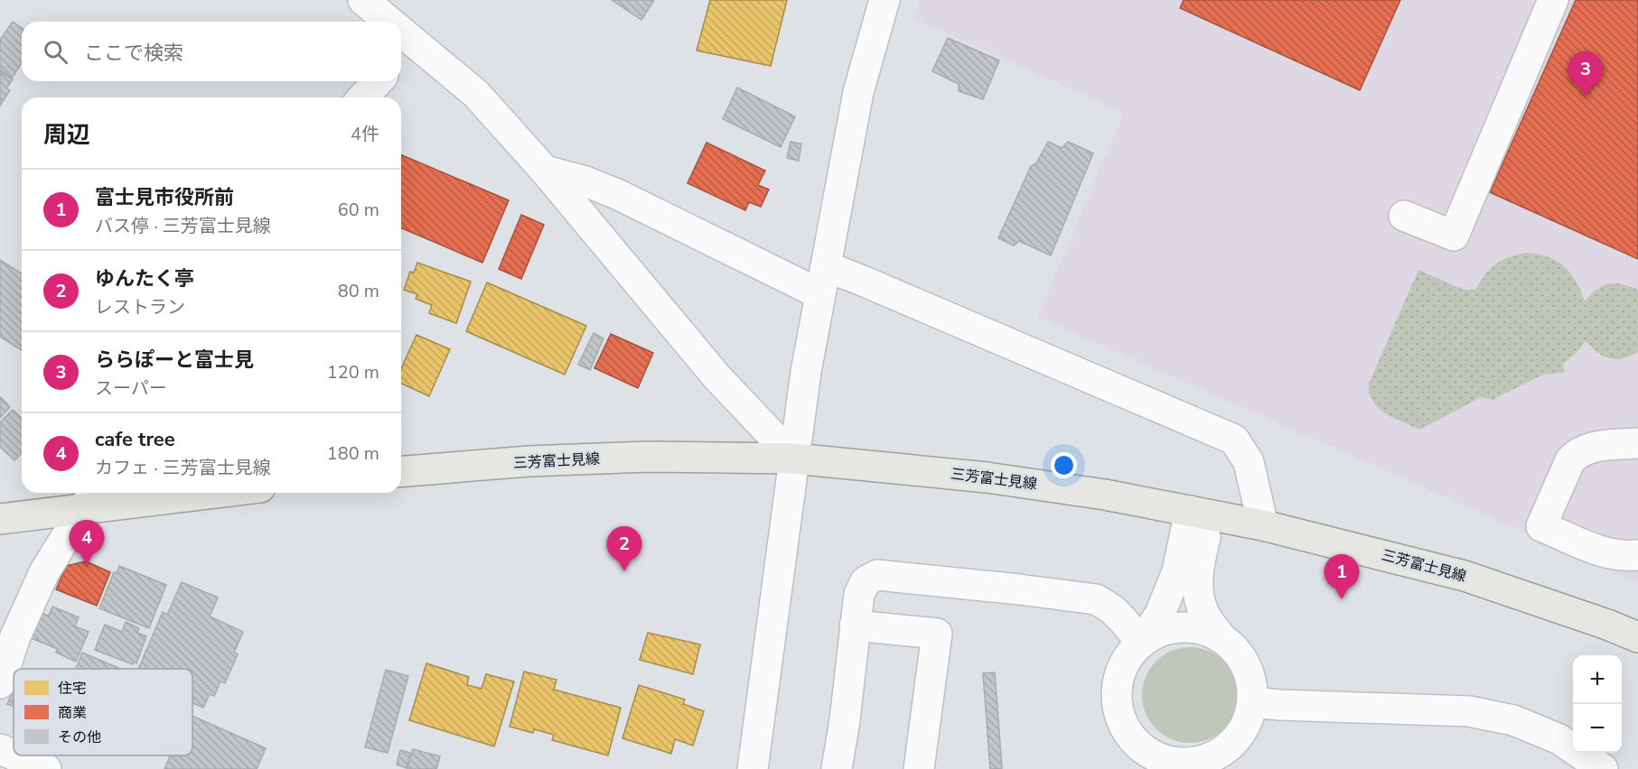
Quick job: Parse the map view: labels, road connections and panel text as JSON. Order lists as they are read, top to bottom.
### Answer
{
  "streets": {
    "main road": ["三芳富士見線"]
  },
  "legend": ["住宅", "商業", "その他"],
  "page": {
    "search": "ここで検索",
    "pins": [
      "3",
      "4",
      "2",
      "1"
    ],
    "heading": ["周辺", "4件"],
    "list": [
      {
        "mark": "1",
        "name": "富士見市役所前",
        "note": "バス停 · 三芳富士見線",
        "value": "60 m"
      },
      {
        "mark": "2",
        "name": "ゆんたく亭",
        "note": "レストラン",
        "value": "80 m"
      },
      {
        "mark": "3",
        "name": "ららぽーと富士見",
        "note": "スーパー",
        "value": "120 m"
      },
      {
        "mark": "4",
        "name": "cafe tree",
        "note": "カフェ · 三芳富士見線",
        "value": "180 m"
      }
    ],
    "map_buttons": ["+", "−"]
  }
}
